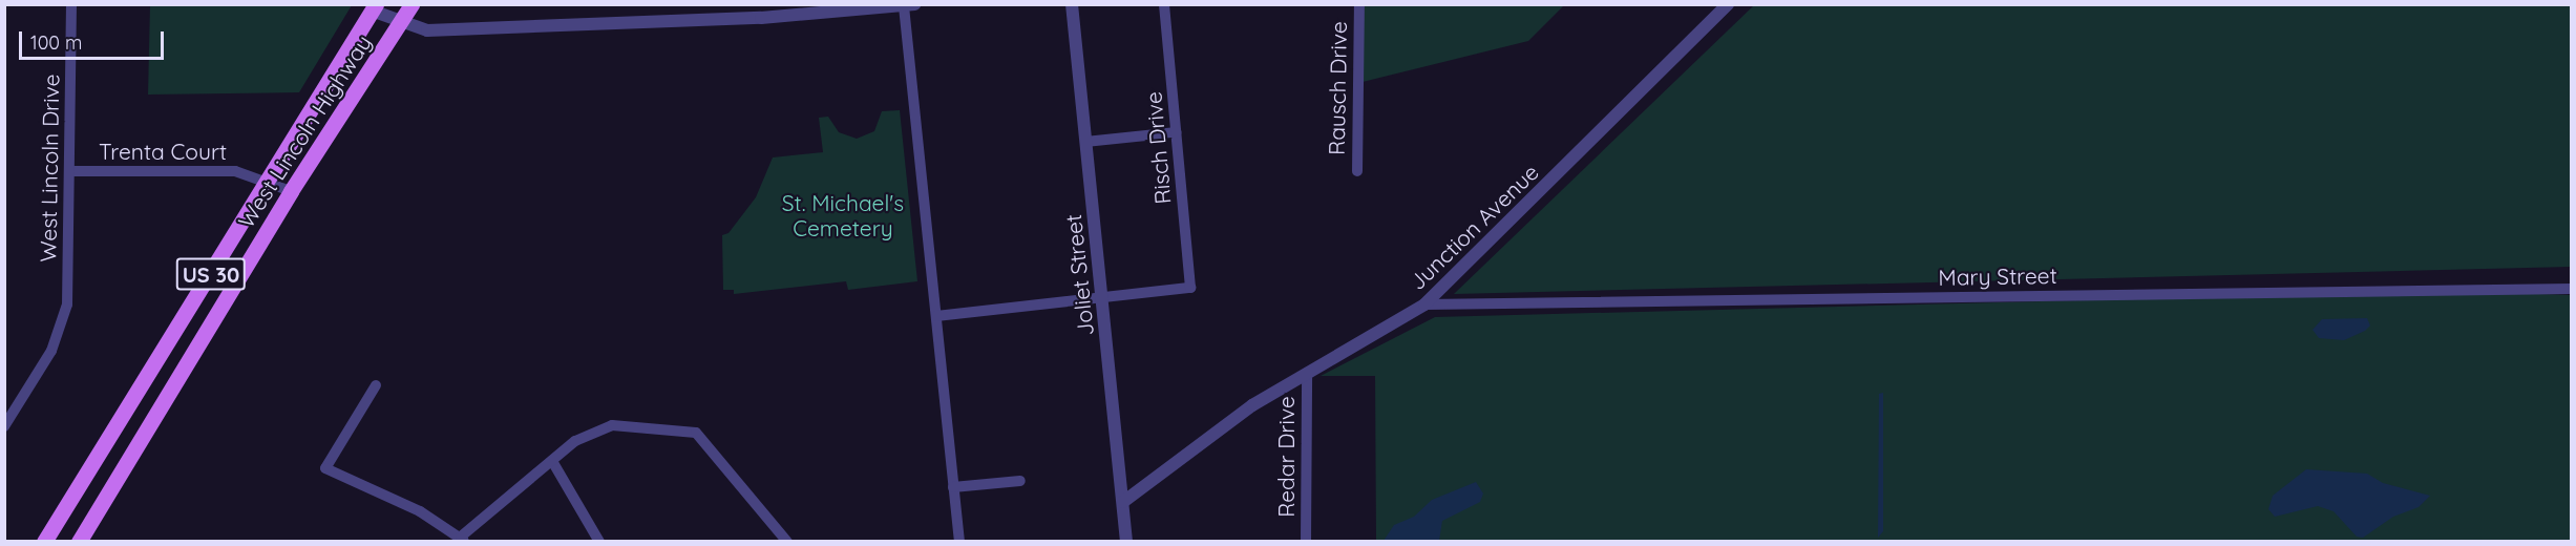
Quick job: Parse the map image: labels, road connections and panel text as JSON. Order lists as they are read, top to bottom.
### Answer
{
  "streets": {
    "main road": ["West Lincoln Highway", "US 30"],
    "street": [
      "Rausch Drive",
      "Risch Drive",
      "Trenta Court",
      "West Lincoln Drive",
      "Junction Avenue",
      "Joliet Street",
      "Mary Street",
      "Redar Drive"
    ]
  },
  "crossings": [
    ["West Lincoln Highway", "Trenta Court"],
    ["Risch Drive", "Joliet Street"],
    ["Trenta Court", "West Lincoln Drive"],
    ["Junction Avenue", "Joliet Street"],
    ["Junction Avenue", "Mary Street"],
    ["Junction Avenue", "Redar Drive"]
  ],
  "parks": ["St. Michael's Cemetery"],
  "scale_bar": "100 m"
}
